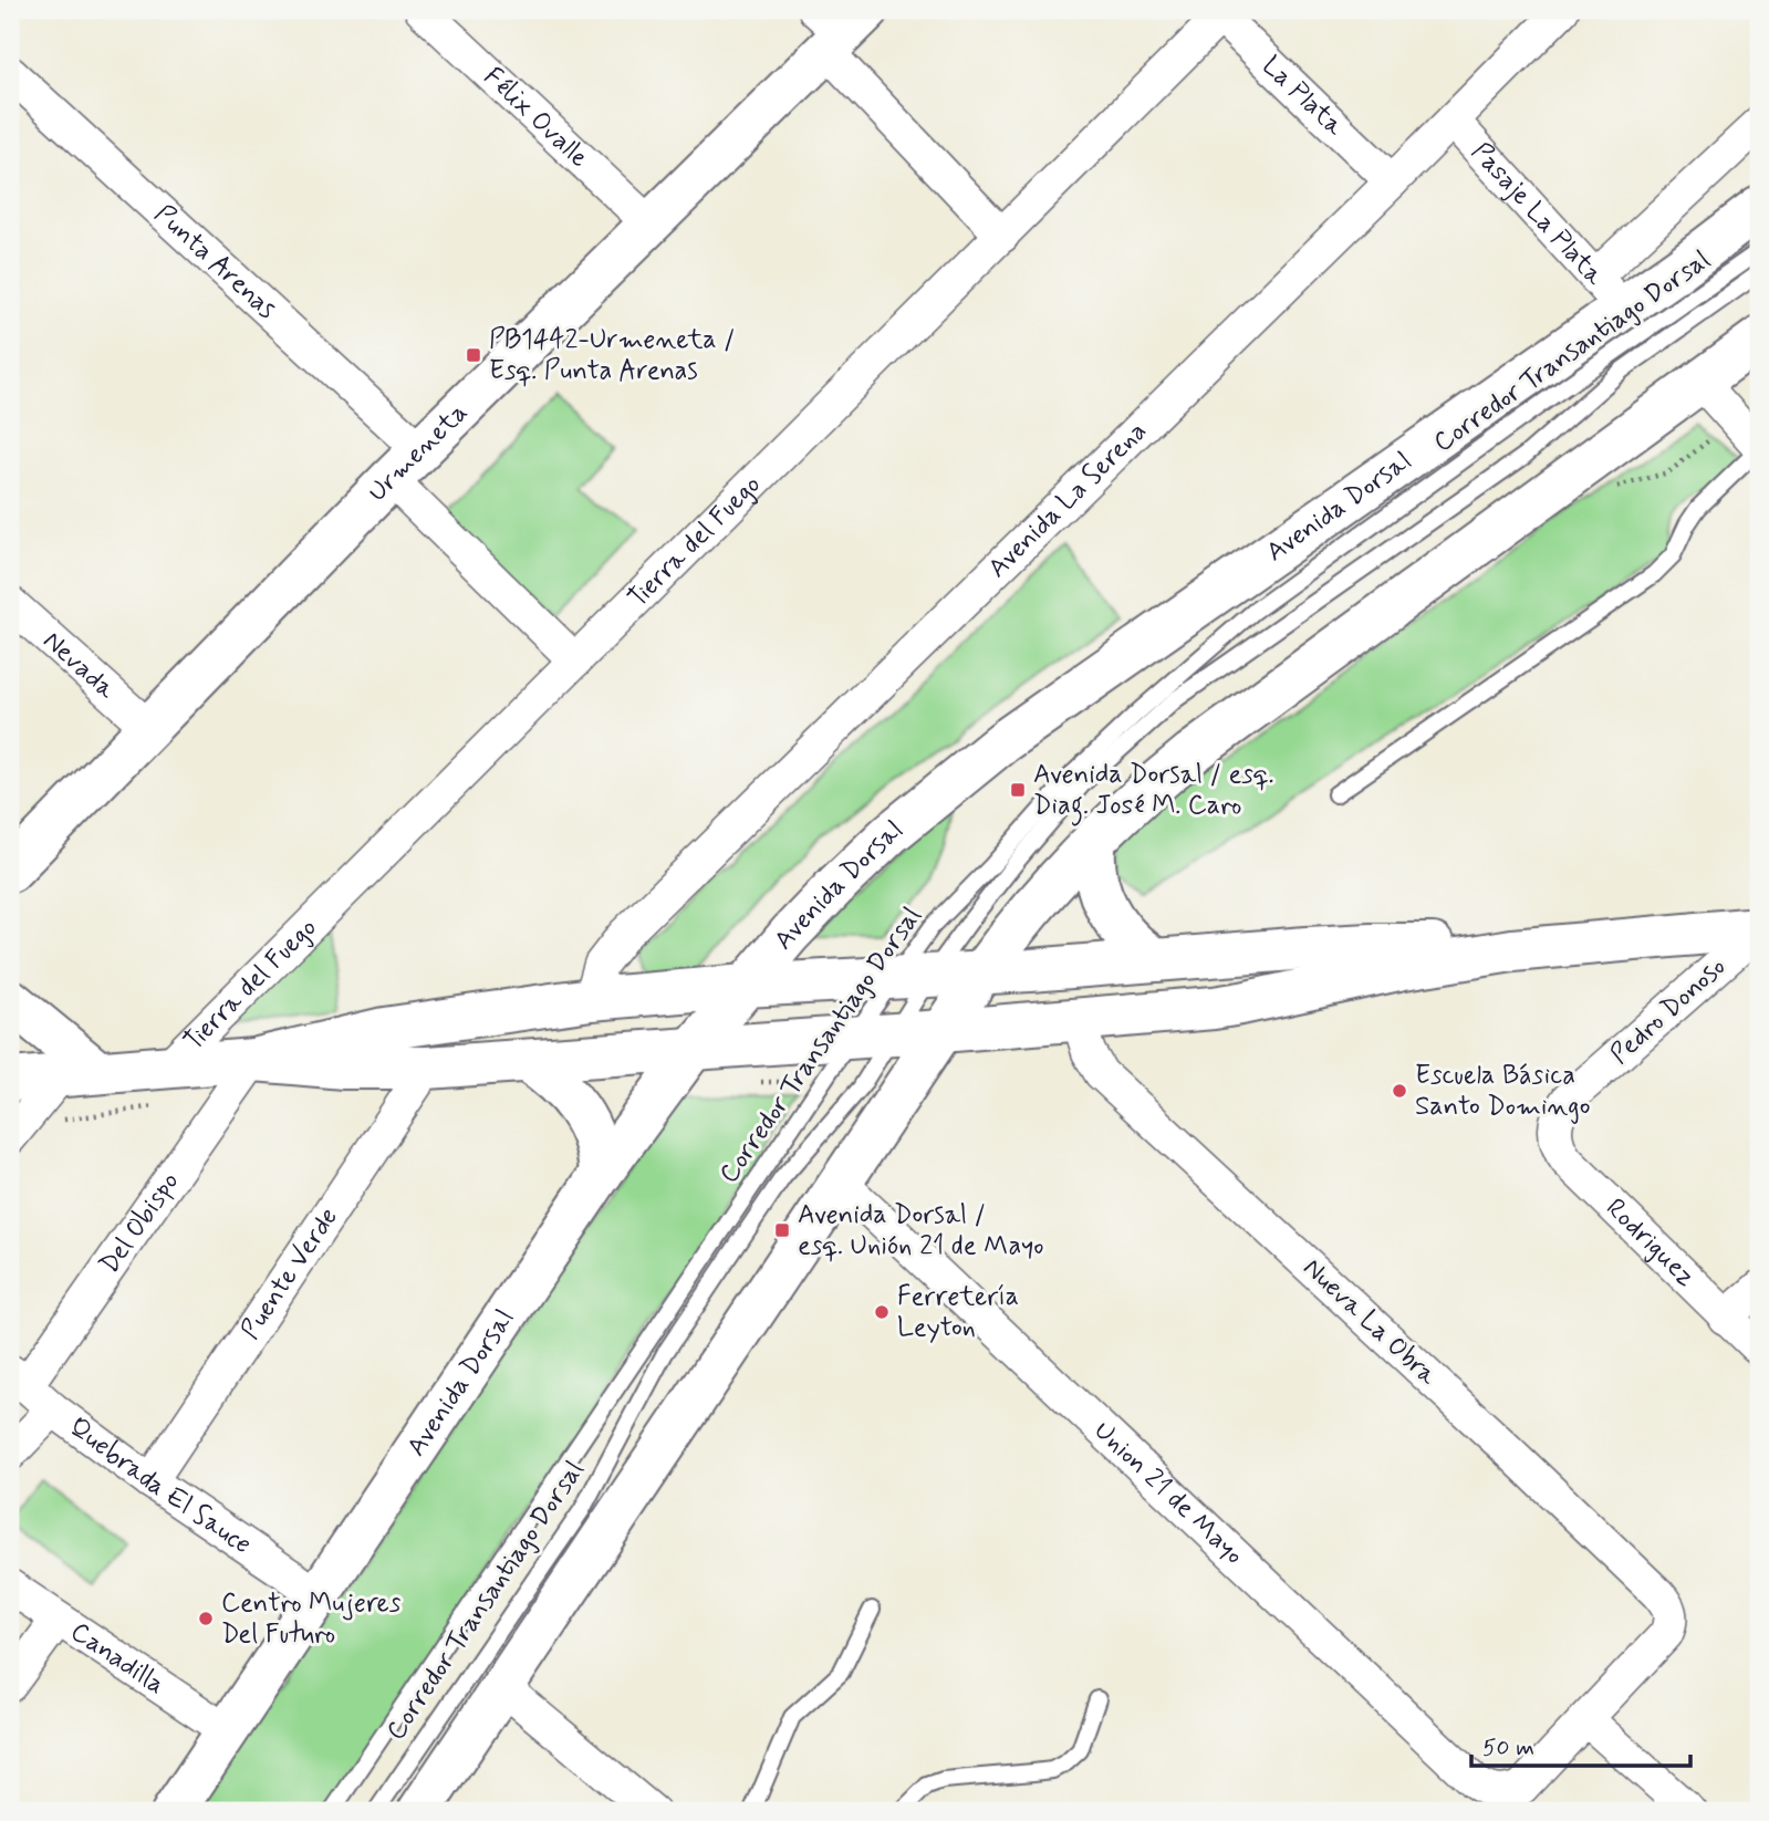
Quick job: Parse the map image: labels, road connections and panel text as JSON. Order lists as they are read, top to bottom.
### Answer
{
  "streets": {
    "main road": ["Urmeneta", "Avenida Dorsal"],
    "street": [
      "La Plata",
      "Félix Ovalle",
      "Pasaje La Plata",
      "Punta Arenas",
      "Avenida La Serena",
      "Tierra del Fuego",
      "Nevada",
      "Pedro Donoso",
      "Del Obispo",
      "Rodriguez",
      "Puente Verde",
      "Nueva La Obra",
      "Quebrada El Sauce",
      "Union 21 de Mayo",
      "Canadilla"
    ],
    "lane": ["Corredor Transantiago Dorsal"]
  },
  "crossings": [
    ["La Plata", "Avenida La Serena"],
    ["La Plata", "Tierra del Fuego"],
    ["Félix Ovalle", "Urmeneta"],
    ["Pasaje La Plata", "Avenida La Serena"],
    ["Pasaje La Plata", "Avenida Dorsal"],
    ["Punta Arenas", "Urmeneta"],
    ["Urmeneta", "Nevada"],
    ["Avenida Dorsal", "Quebrada El Sauce"],
    ["Avenida Dorsal", "Canadilla"],
    ["Pedro Donoso", "Rodriguez"],
    ["Del Obispo", "Quebrada El Sauce"],
    ["Puente Verde", "Quebrada El Sauce"],
    ["Nueva La Obra", "Union 21 de Mayo"]
  ],
  "places": {
    "transit": ["PB1442-Urmeneta / Esq. Punta Arenas", "Avenida Dorsal / esq. Diag. José M. Caro", "Avenida Dorsal / esq. Unión 21 de Mayo"],
    "other": ["Escuela Básica Santo Domingo", "Ferretería Leyton", "Centro Mujeres Del Futuro"]
  },
  "scale_bar": "50 m"
}
